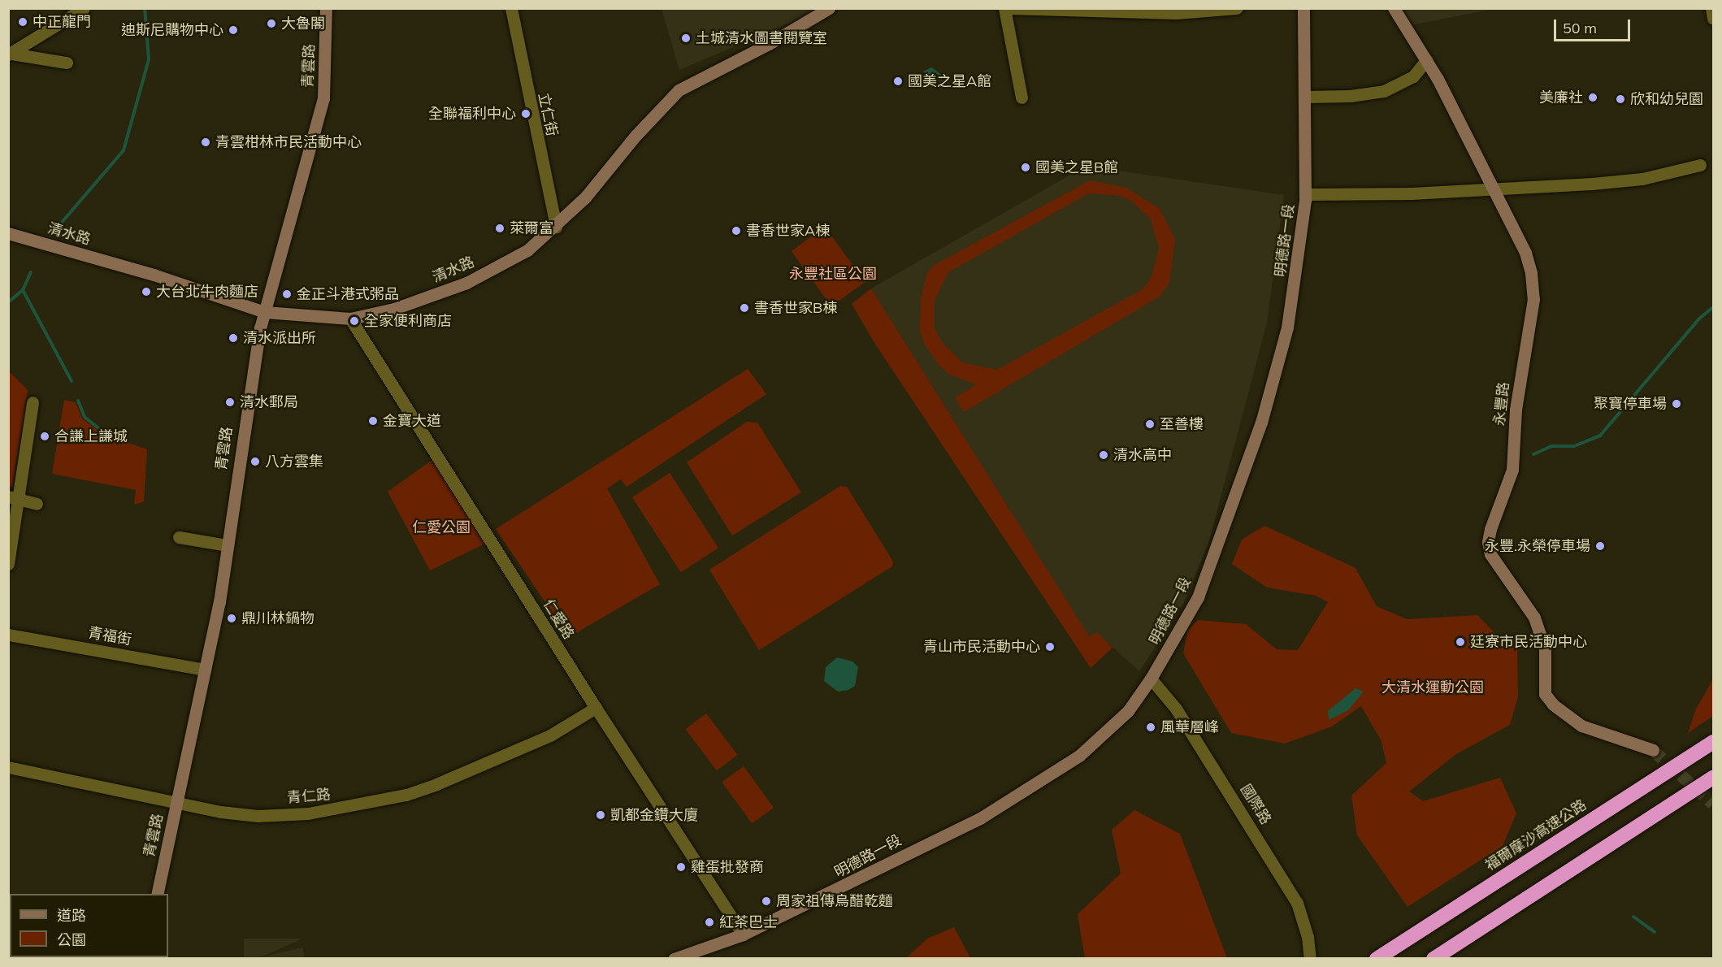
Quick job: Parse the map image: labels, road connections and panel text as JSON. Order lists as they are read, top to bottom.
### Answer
{
  "streets": {
    "highway": ["福爾摩沙高速公路"],
    "street": [
      "青雲路",
      "立仁街",
      "清水路",
      "明德路一段",
      "永豐路",
      "仁愛路",
      "青福街",
      "青仁路",
      "國際路"
    ]
  },
  "crossings": [
    ["青雲路", "清水路"],
    ["青雲路", "青福街"],
    ["青雲路", "青仁路"],
    ["立仁街", "清水路"],
    ["清水路", "仁愛路"],
    ["明德路一段", "仁愛路"],
    ["明德路一段", "國際路"],
    ["仁愛路", "青仁路"]
  ],
  "parks": ["永豐社區公園", "仁愛公園", "大清水運動公園"],
  "places": [
    "中正龍門",
    "大魯閣",
    "迪斯尼購物中心",
    "土城清水圖書閱覽室",
    "國美之星A館",
    "美廉社",
    "欣和幼兒園",
    "全聯福利中心",
    "青雲柑林市民活動中心",
    "國美之星B館",
    "萊爾富",
    "書香世家A棟",
    "大台北牛肉麵店",
    "金正斗港式粥品",
    "書香世家B棟",
    "全家便利商店",
    "清水派出所",
    "清水郵局",
    "聚寶停車場",
    "金寶大道",
    "至善樓",
    "合謙上謙城",
    "清水高中",
    "八方雲集",
    "永豐.永榮停車場",
    "鼎川林鍋物",
    "廷寮市民活動中心",
    "青山市民活動中心",
    "風華層峰",
    "凱都金鑽大廈",
    "雞蛋批發商",
    "周家祖傳烏醋乾麵",
    "紅茶巴士"
  ],
  "legend": ["道路", "公園"],
  "scale_bar": "50 m"
}
